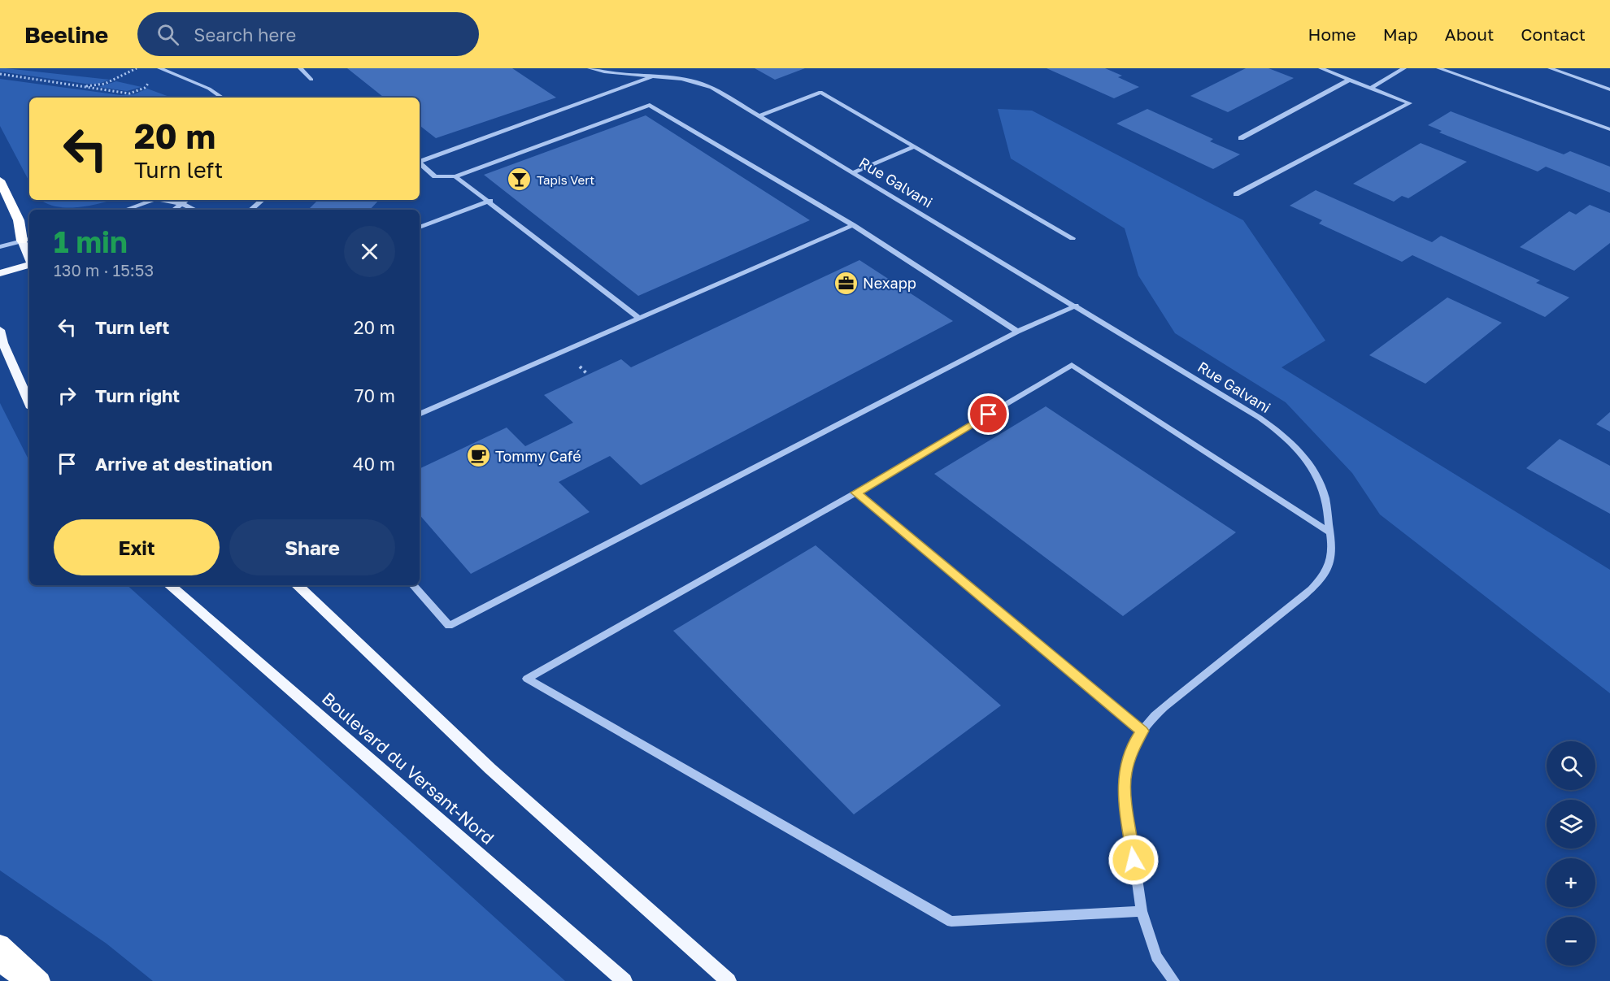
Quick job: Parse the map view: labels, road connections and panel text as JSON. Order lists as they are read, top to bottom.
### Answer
{
  "streets": {
    "main road": ["Boulevard du Versant-Nord"],
    "street": ["Rue Galvani"]
  },
  "places": {
    "bar": ["Tapis Vert"],
    "office": ["Nexapp"],
    "cafe": ["Tommy Café"]
  },
  "page": {
    "header": "Beeline",
    "search": "Search here",
    "nav": [
      "Home",
      "Map",
      "About",
      "Contact"
    ],
    "turn": ["20 m", "Turn left"],
    "heading": ["1 min", "130 m · 15:53"],
    "list": [
      {
        "name": "Turn left",
        "value": "20 m"
      },
      {
        "name": "Turn right",
        "value": "70 m"
      },
      {
        "name": "Arrive at destination",
        "value": "40 m"
      }
    ],
    "buttons": ["Exit", "Share"],
    "map_buttons": ["+", "−"]
  }
}
